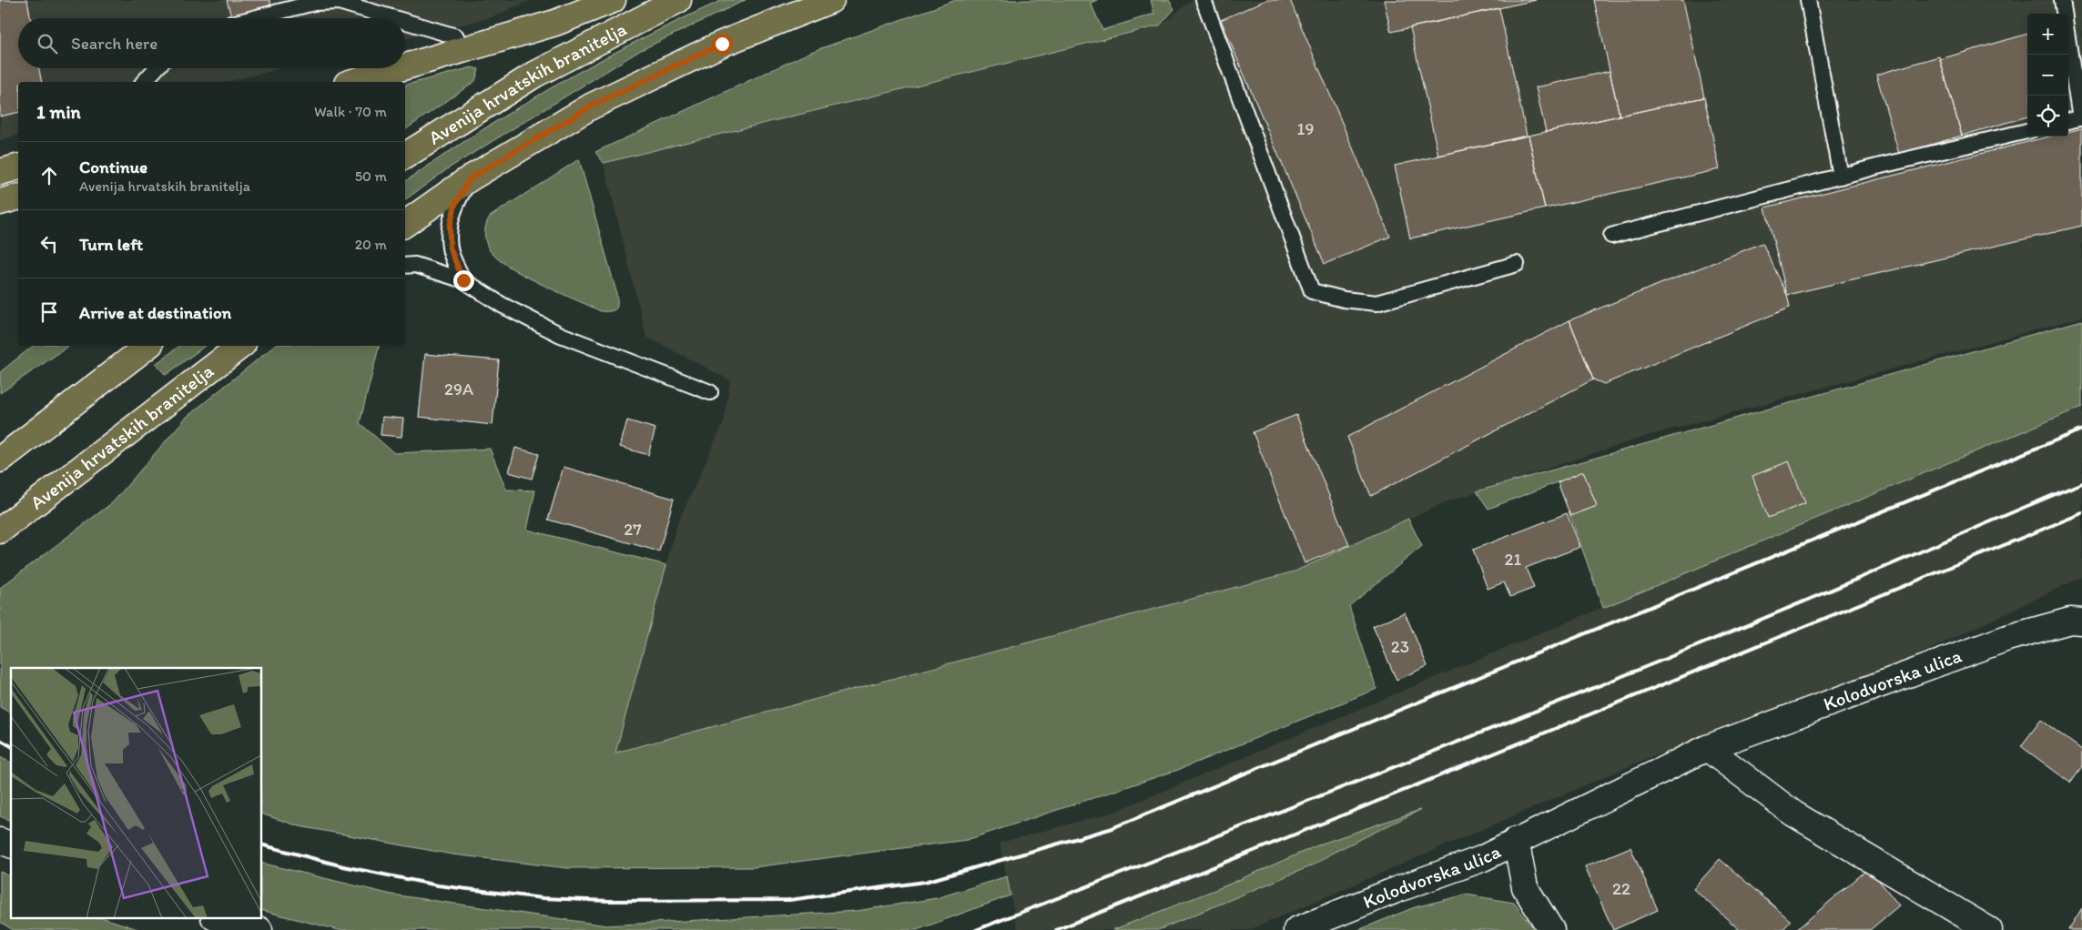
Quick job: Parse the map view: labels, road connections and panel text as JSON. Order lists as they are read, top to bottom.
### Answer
{
  "streets": {
    "main road": ["Avenija hrvatskih branitelja"],
    "street": ["Kolodvorska ulica"]
  },
  "house_numbers": [
    "19",
    "29A",
    "27",
    "21",
    "23",
    "22"
  ],
  "page": {
    "map_buttons": ["+", "−"],
    "search": "Search here",
    "heading": ["1 min", "Walk · 70 m"],
    "list": [
      ["Continue", "Avenija hrvatskih branitelja", "50 m"],
      ["Turn left", "20 m"],
      "Arrive at destination"
    ]
  }
}
